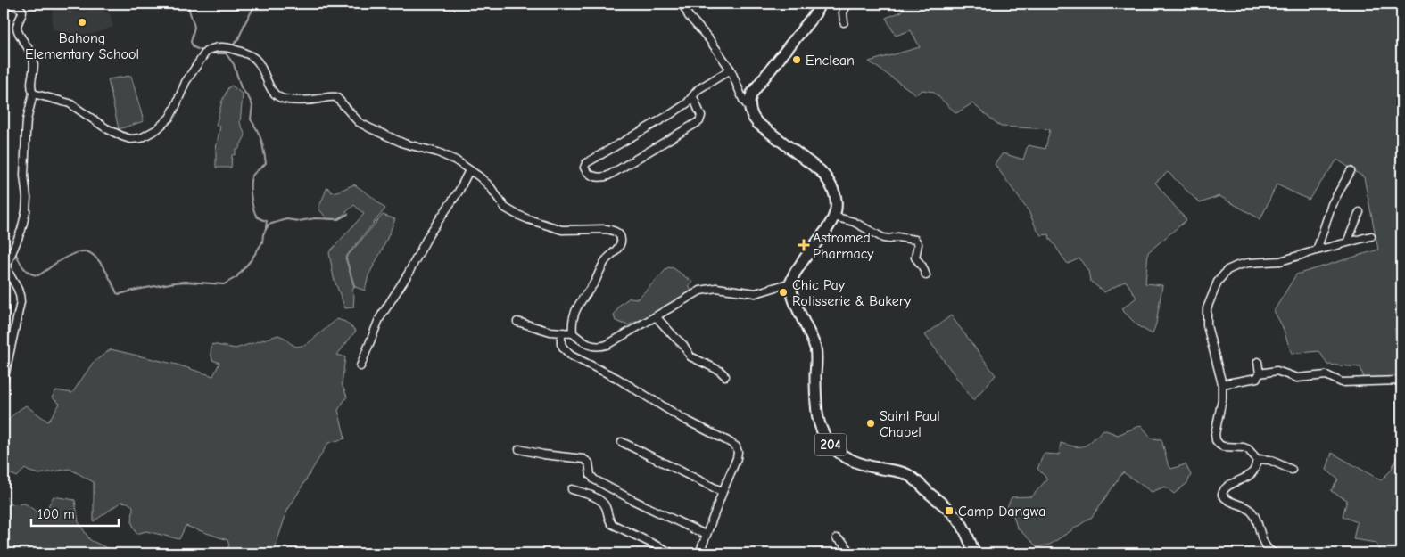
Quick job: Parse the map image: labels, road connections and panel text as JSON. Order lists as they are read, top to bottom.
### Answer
{
  "streets": {
    "highway": ["204"]
  },
  "places": {
    "other": [
      "Bahong Elementary School",
      "Enclean",
      "Chic Pay Rotisserie & Bakery",
      "Saint Paul Chapel"
    ],
    "health": ["Astromed Pharmacy"],
    "transit": ["Camp Dangwa"]
  },
  "scale_bar": "100 m"
}
